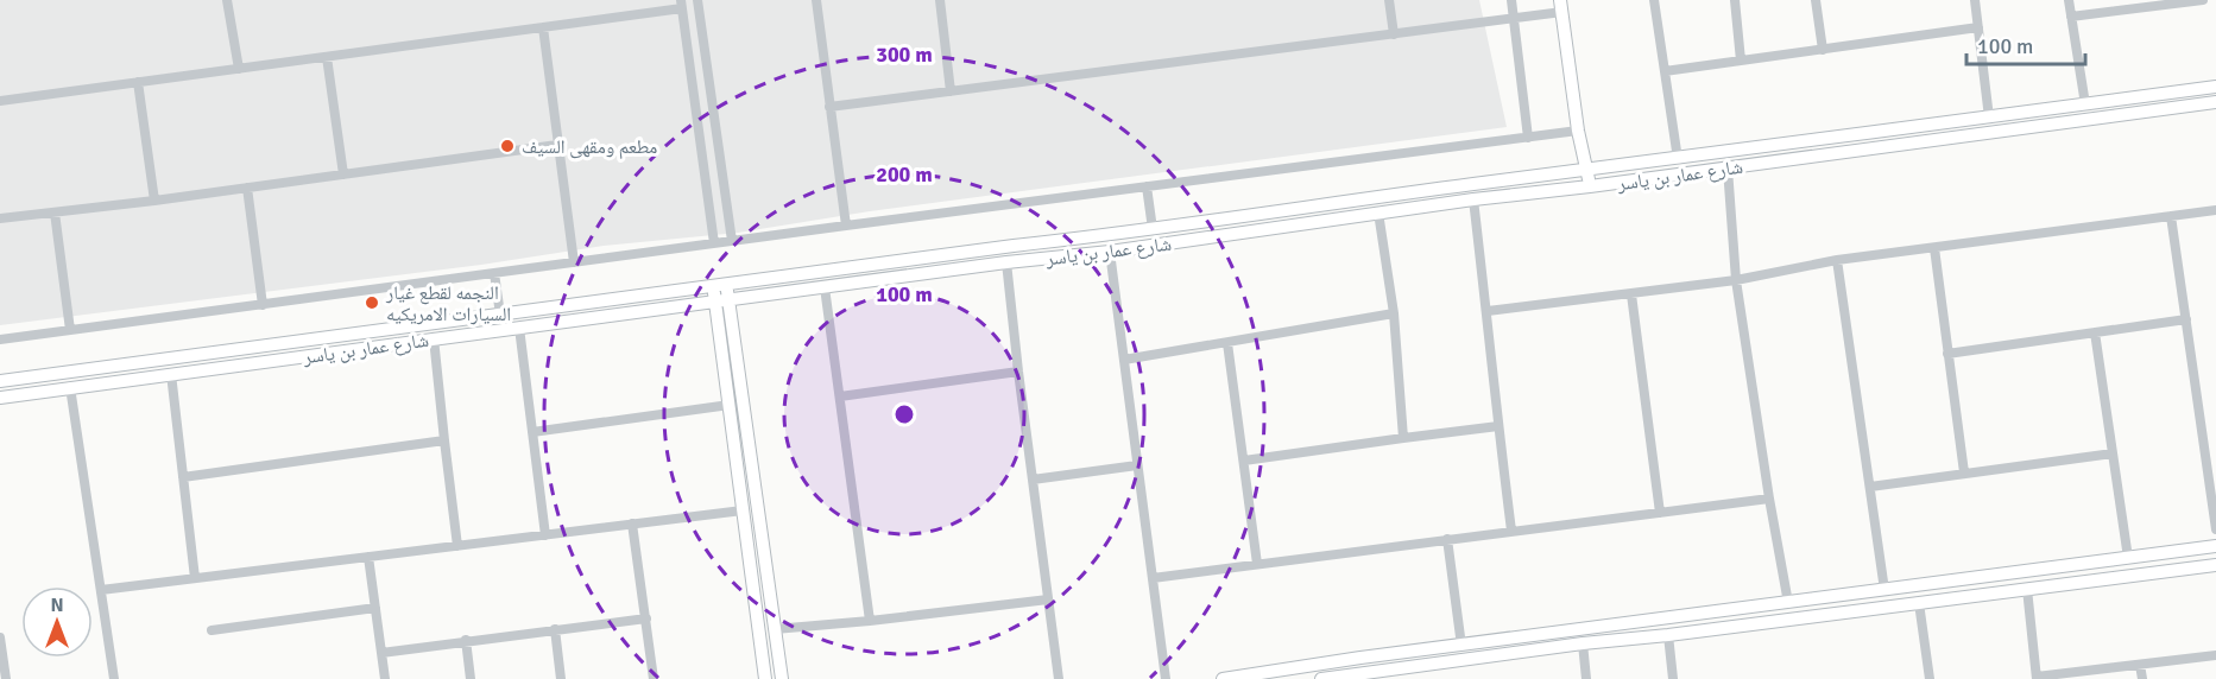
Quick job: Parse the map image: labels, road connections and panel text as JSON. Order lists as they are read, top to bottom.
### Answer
{
  "streets": {
    "street": ["شارع عمار بن ياسر"]
  },
  "places": ["مطعم ومقهى السيف", "النجمه لقطع غيار السيارات الامريكيه"],
  "scale_bar": "100 m",
  "north": "top",
  "rings": ["300 m", "200 m", "100 m"]
}
